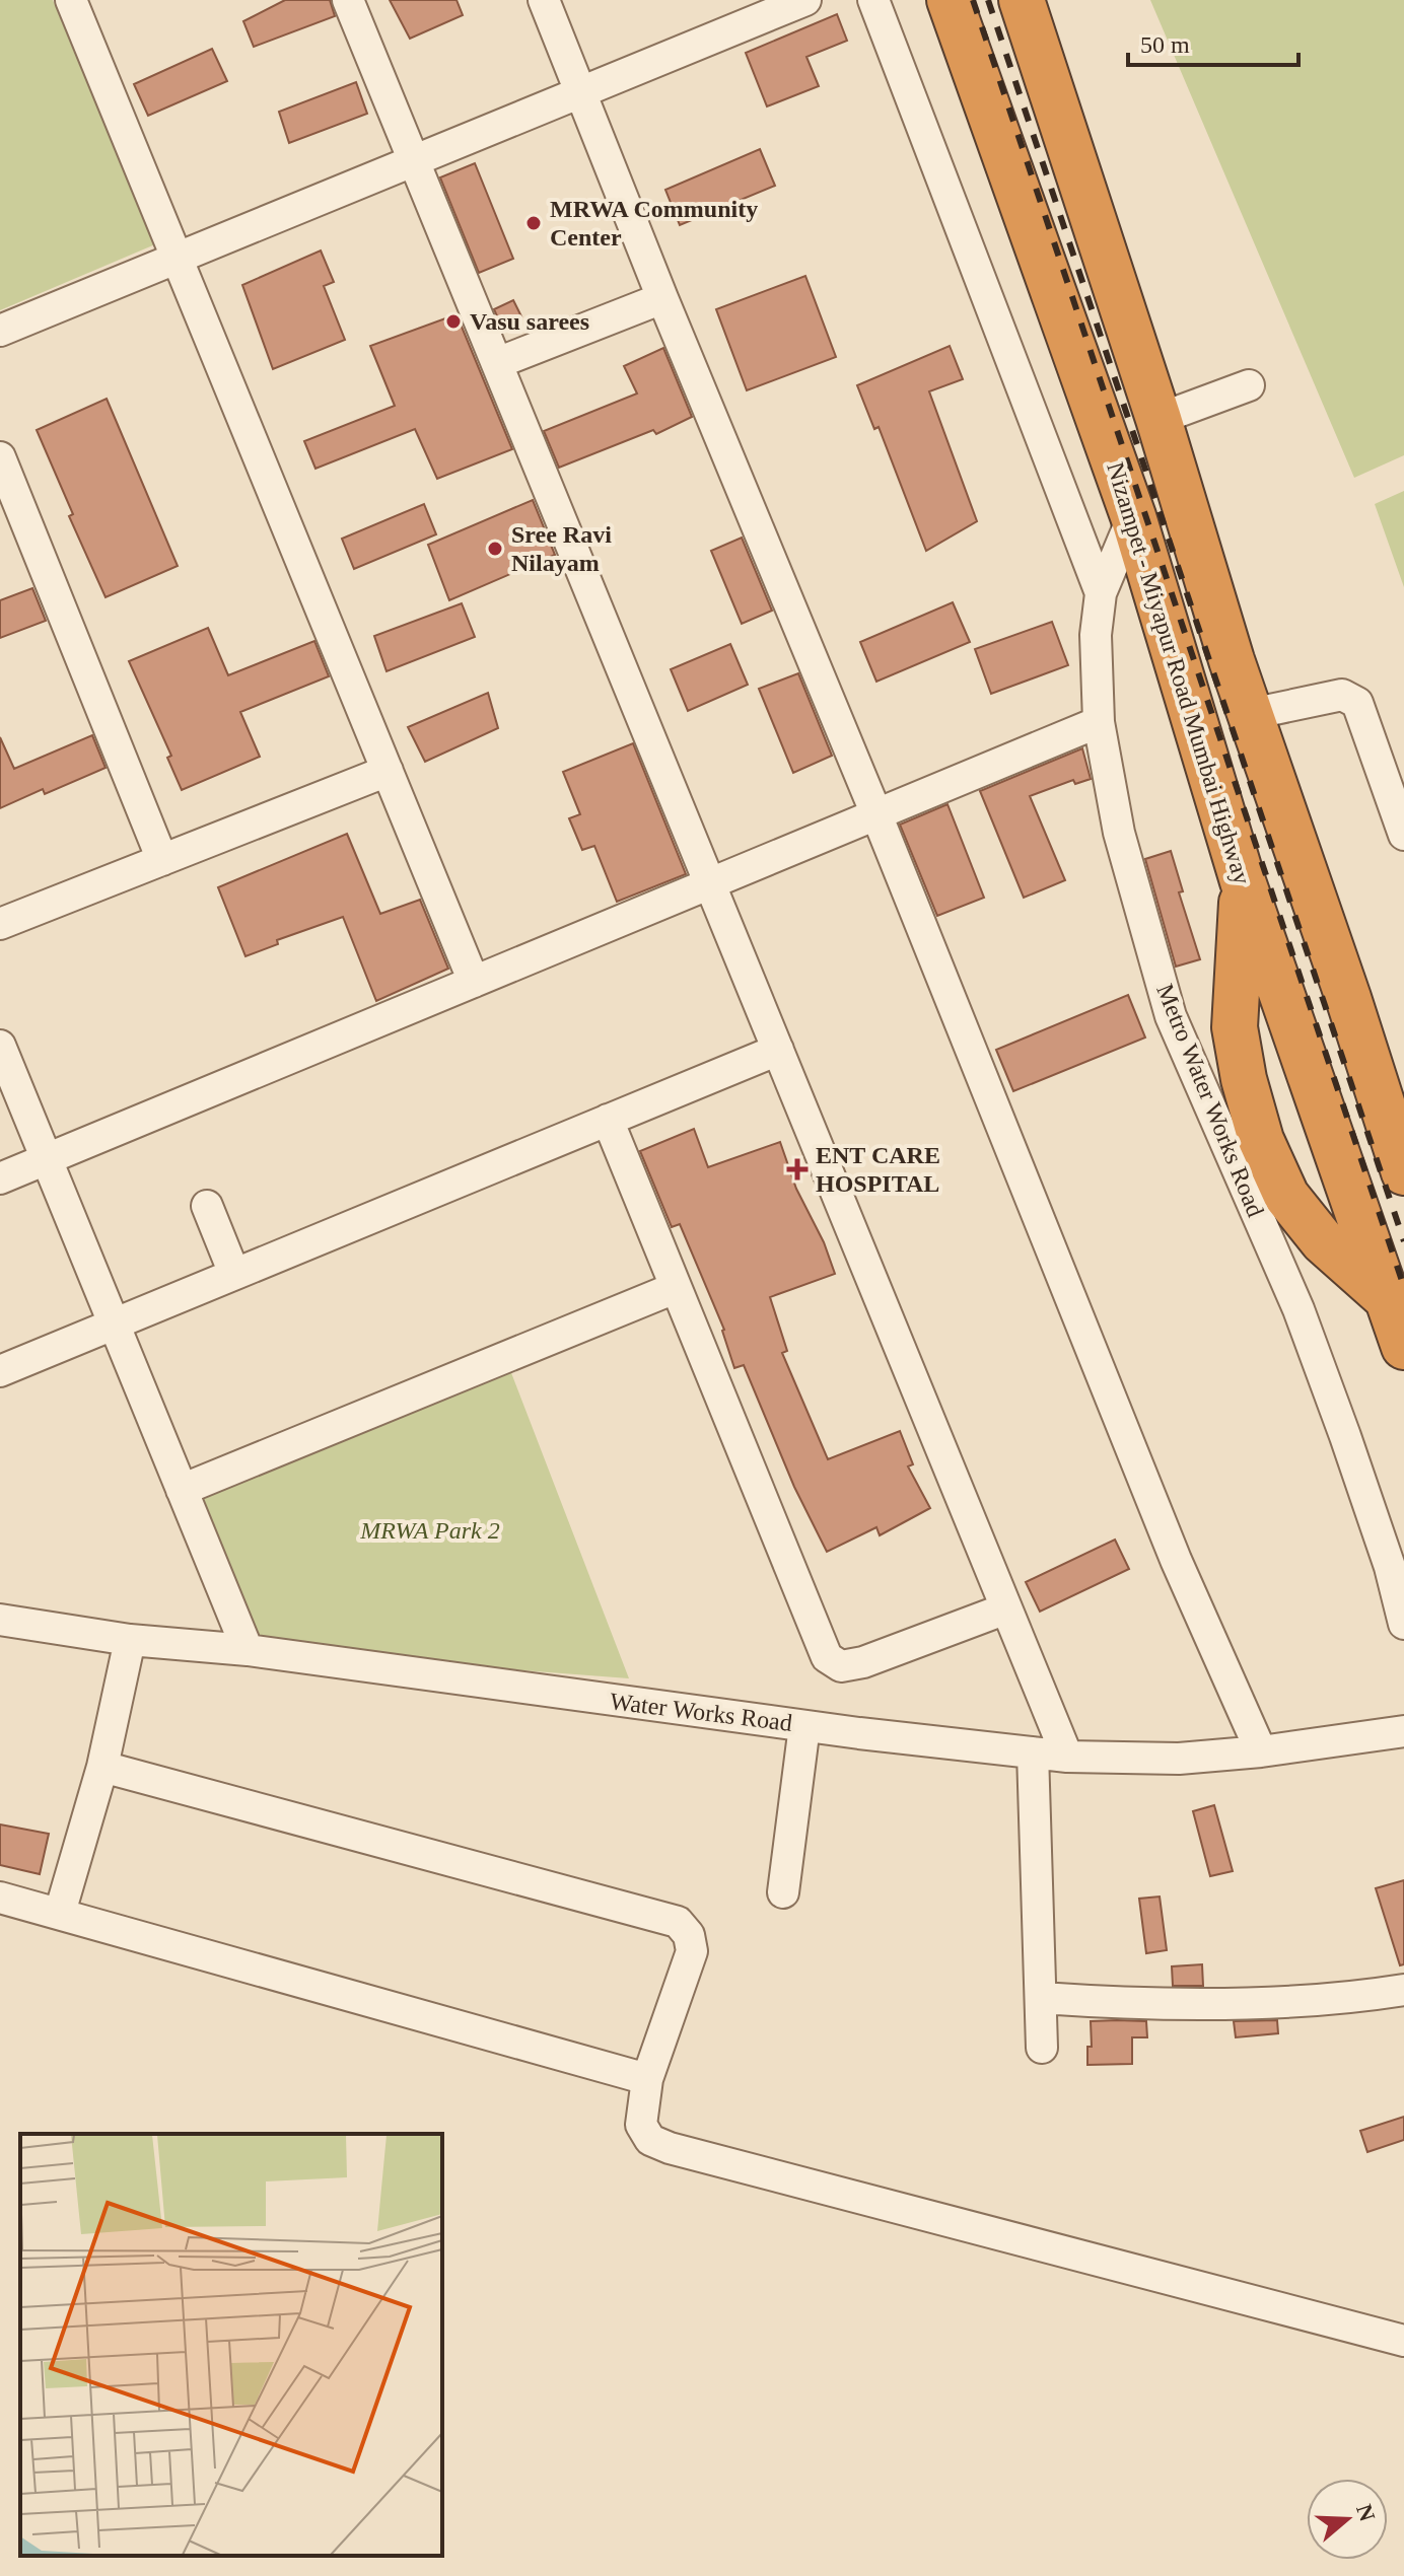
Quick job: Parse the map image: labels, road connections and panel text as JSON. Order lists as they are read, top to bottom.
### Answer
{
  "streets": {
    "highway": ["Nizampet - Miyapur Road Mumbai Highway"],
    "street": ["Metro Water Works Road", "Water Works Road"]
  },
  "crossings": [
    ["Nizampet - Miyapur Road Mumbai Highway", "Metro Water Works Road"]
  ],
  "parks": ["MRWA Park 2"],
  "places": {
    "other": ["MRWA Community Center", "Vasu sarees", "Sree Ravi Nilayam"],
    "health": ["ENT CARE HOSPITAL"]
  },
  "scale_bar": "50 m",
  "north": "right"
}
